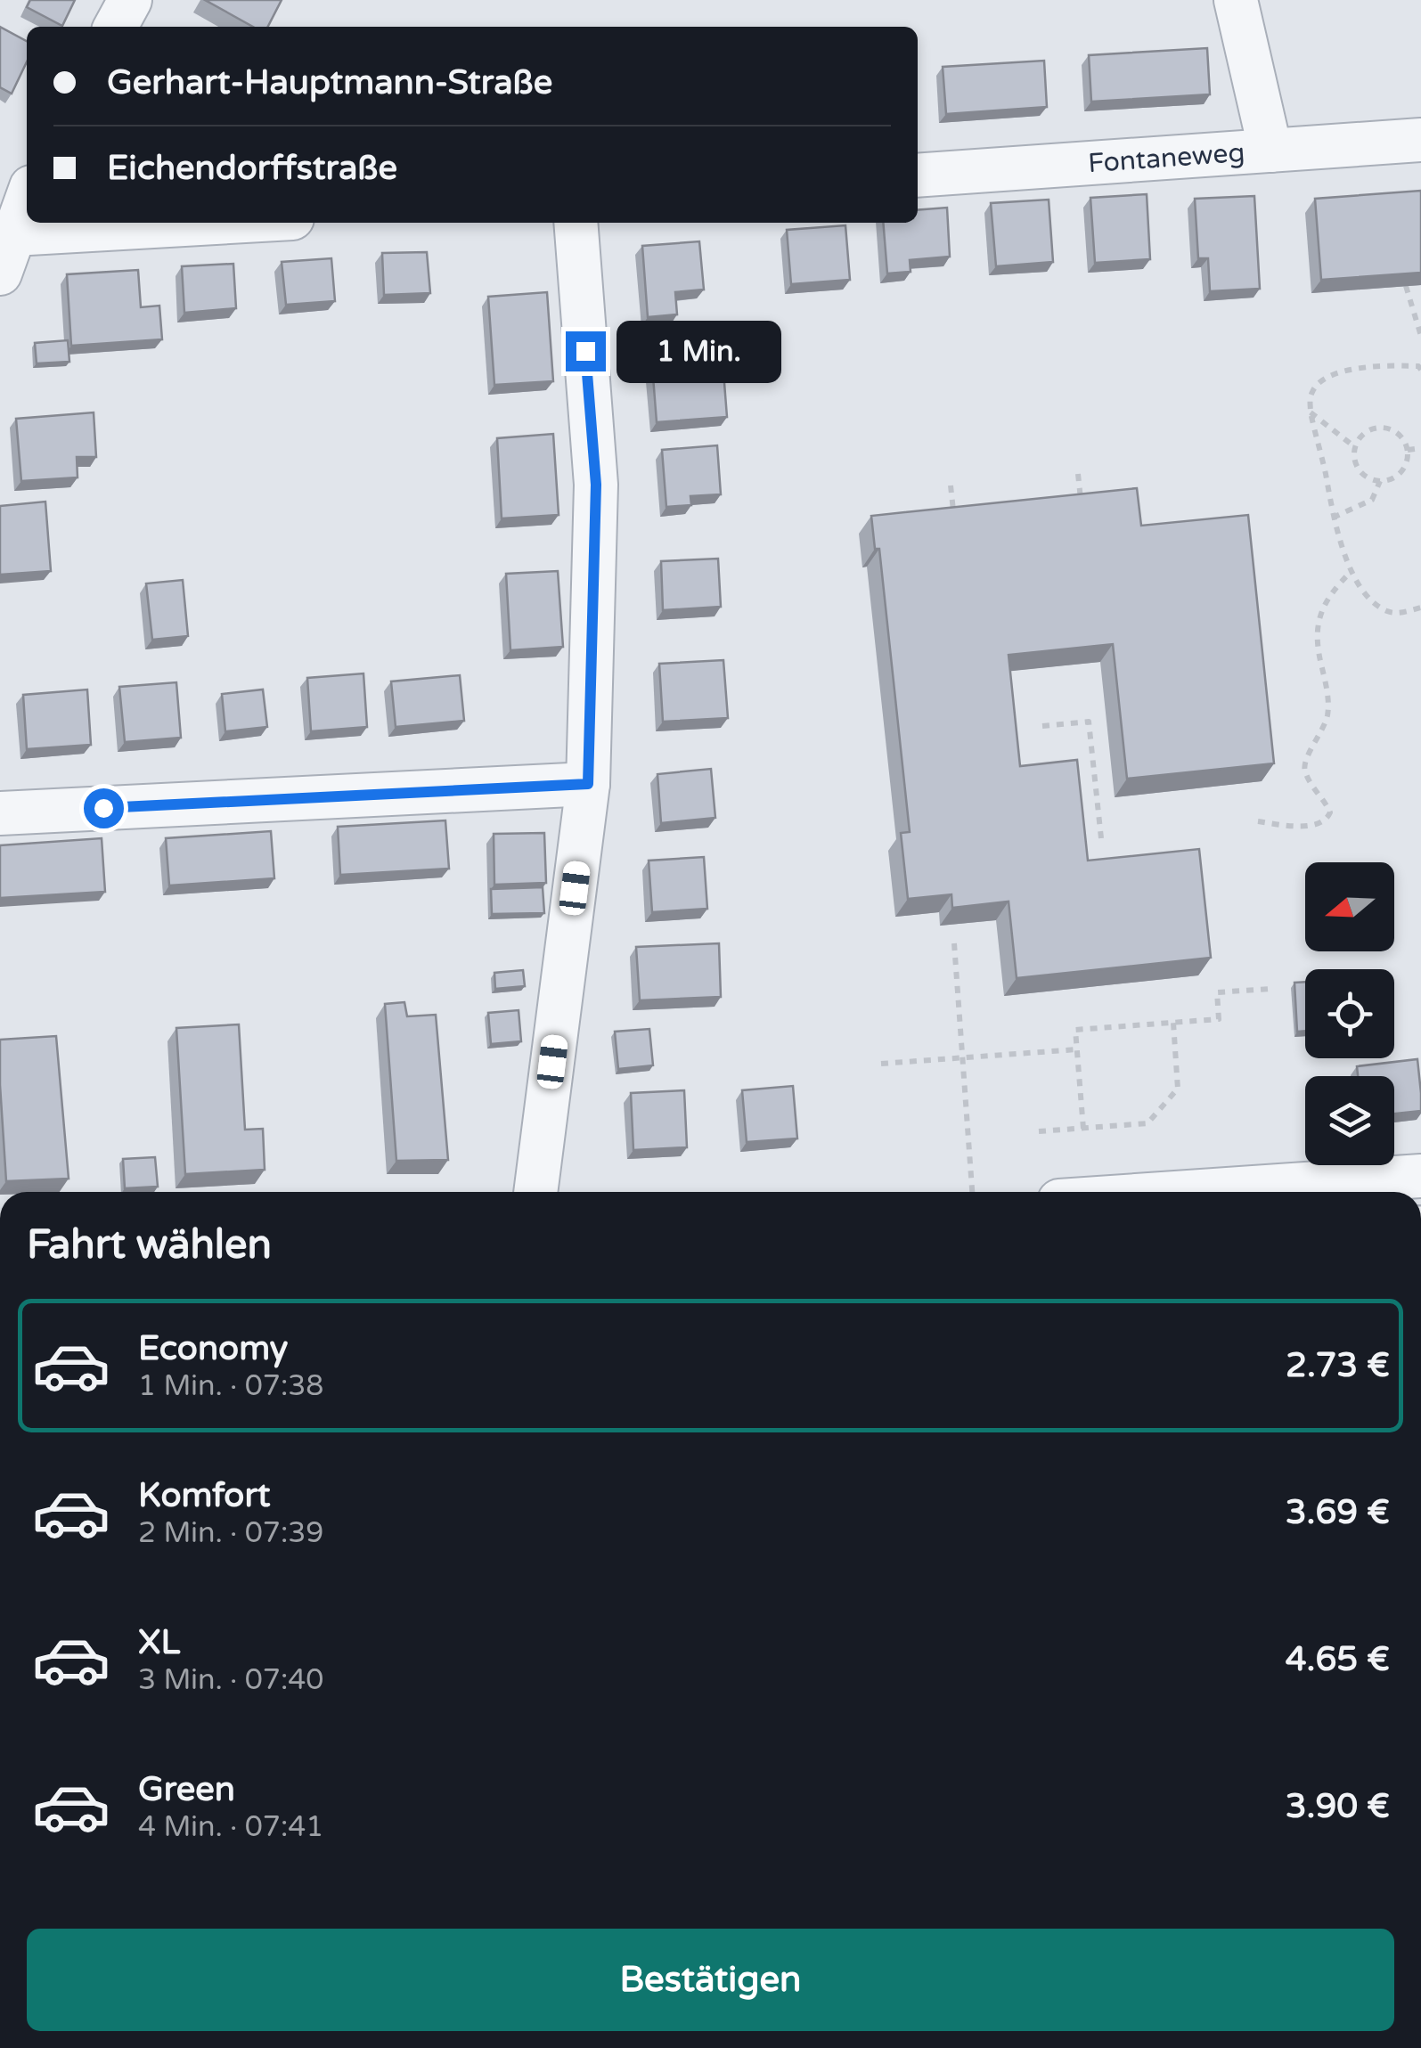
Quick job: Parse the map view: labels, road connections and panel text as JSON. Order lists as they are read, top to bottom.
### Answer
{
  "streets": {
    "street": ["Fontaneweg"]
  },
  "north": "left",
  "page": {
    "banner": ["Gerhart-Hauptmann-Straße", "Eichendorffstraße"],
    "bubble": "1 Min.",
    "heading": "Fahrt wählen",
    "list": [
      {
        "name": "Economy",
        "note": "1 Min. · 07:38",
        "value": "2.73 €"
      },
      {
        "name": "Komfort",
        "note": "2 Min. · 07:39",
        "value": "3.69 €"
      },
      {
        "name": "XL",
        "note": "3 Min. · 07:40",
        "value": "4.65 €"
      },
      {
        "name": "Green",
        "note": "4 Min. · 07:41",
        "value": "3.90 €"
      }
    ],
    "buttons": "Bestätigen"
  }
}
